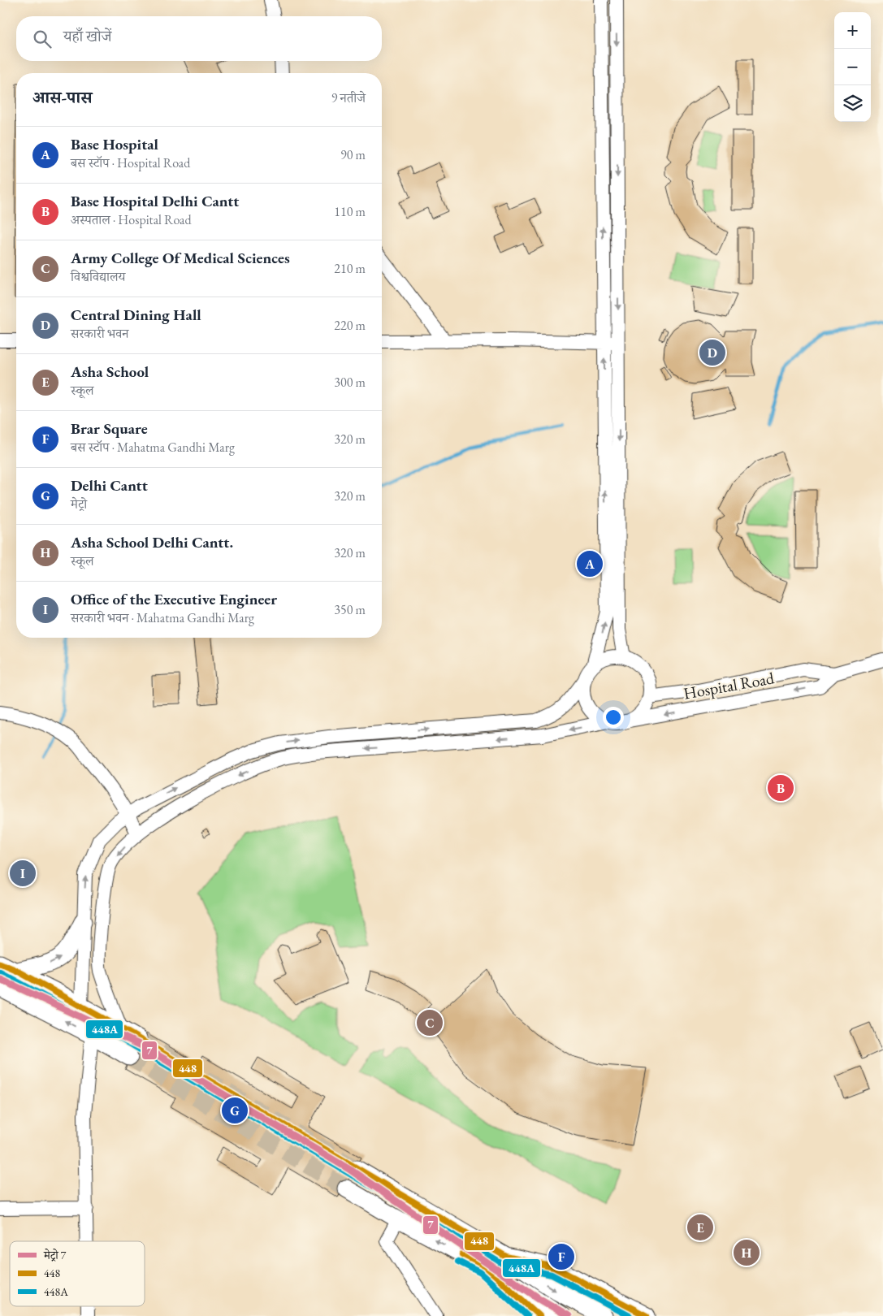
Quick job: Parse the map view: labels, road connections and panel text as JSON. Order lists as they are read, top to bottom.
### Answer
{
  "streets": {
    "street": ["Hospital Road"]
  },
  "lines": ["transit line 448", "transit line 448A", "metro line 7"],
  "legend": ["मेट्रो 7", "448", "448A"],
  "page": {
    "map_buttons": ["+", "−"],
    "search": "यहाँ खोजें",
    "heading": ["आस-पास", "9 नतीजे"],
    "list": [
      {
        "mark": "A",
        "name": "Base Hospital",
        "note": "बस स्टॉप · Hospital Road",
        "value": "90 m"
      },
      {
        "mark": "B",
        "name": "Base Hospital Delhi Cantt",
        "note": "अस्पताल · Hospital Road",
        "value": "110 m"
      },
      {
        "mark": "C",
        "name": "Army College Of Medical Sciences",
        "note": "विश्वविद्यालय",
        "value": "210 m"
      },
      {
        "mark": "D",
        "name": "Central Dining Hall",
        "note": "सरकारी भवन",
        "value": "220 m"
      },
      {
        "mark": "E",
        "name": "Asha School",
        "note": "स्कूल",
        "value": "300 m"
      },
      {
        "mark": "F",
        "name": "Brar Square",
        "note": "बस स्टॉप · Mahatma Gandhi Marg",
        "value": "320 m"
      },
      {
        "mark": "G",
        "name": "Delhi Cantt",
        "note": "मेट्रो",
        "value": "320 m"
      },
      {
        "mark": "H",
        "name": "Asha School Delhi Cantt.",
        "note": "स्कूल",
        "value": "320 m"
      },
      {
        "mark": "I",
        "name": "Office of the Executive Engineer",
        "note": "सरकारी भवन · Mahatma Gandhi Marg",
        "value": "350 m"
      }
    ],
    "pins": [
      "D",
      "A",
      "B",
      "I",
      "C",
      "G",
      "E",
      "H",
      "F"
    ]
  }
}
